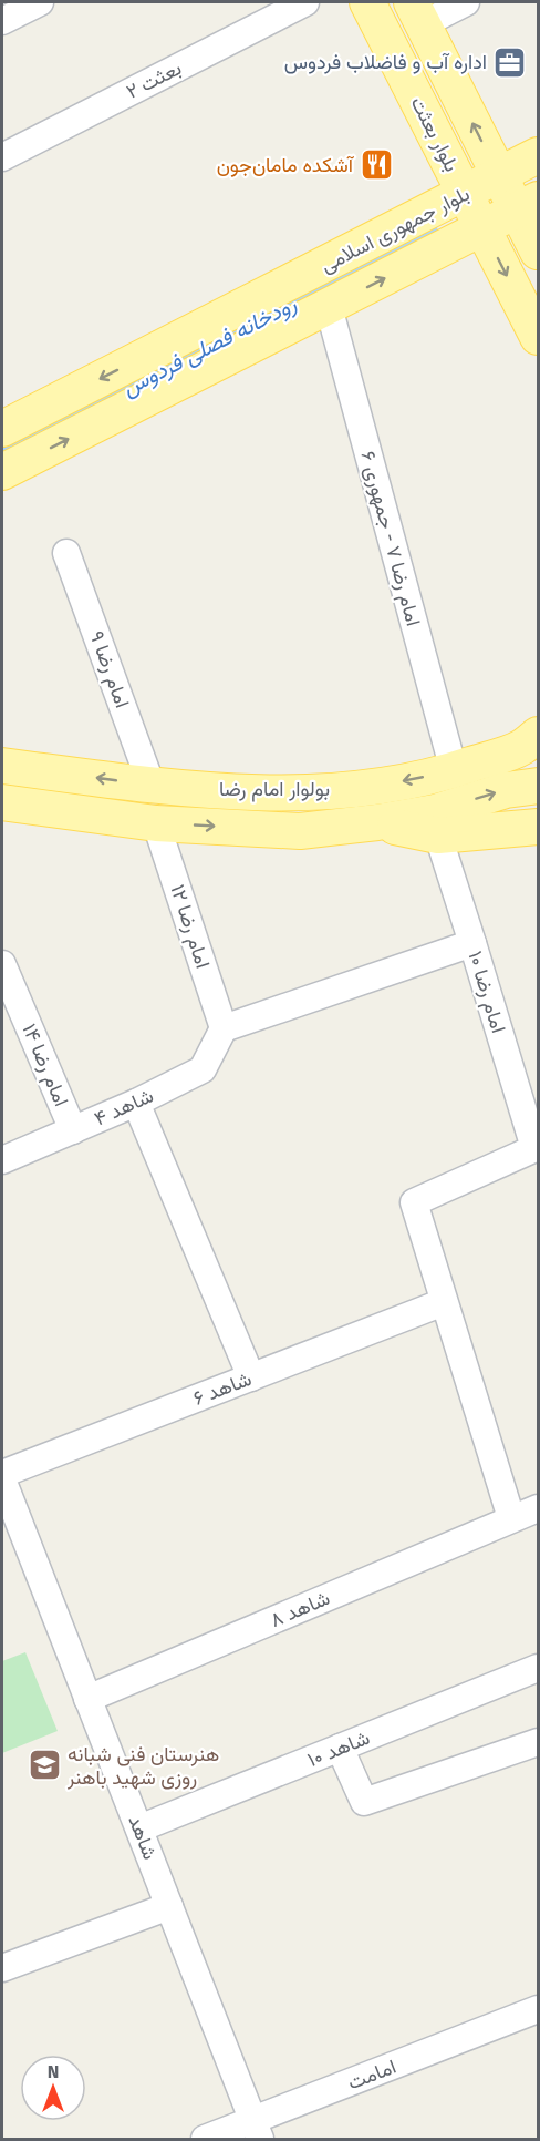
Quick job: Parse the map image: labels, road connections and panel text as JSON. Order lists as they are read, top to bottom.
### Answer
{
  "streets": {
    "main road": ["بلوار بعثت", "بلوار جمهوری اسلامی", "بولوار امام رضا"],
    "street": [
      "بعثت ۲",
      "امام رضا ۷ - جمهوری ۶",
      "امام رضا ۹",
      "امام رضا ۱۲",
      "امام رضا ۱۰",
      "امام رضا ۱۴",
      "شاهد ۴",
      "شاهد ۶",
      "شاهد ۸",
      "شاهد ۱۰",
      "شاهد",
      "امامت"
    ]
  },
  "crossings": [
    ["بلوار بعثت", "بلوار جمهوری اسلامی"],
    ["بلوار جمهوری اسلامی", "امام رضا ۷ - جمهوری ۶"],
    ["امام رضا ۷ - جمهوری ۶", "بولوار امام رضا"],
    ["امام رضا ۹", "بولوار امام رضا"],
    ["بولوار امام رضا", "امام رضا ۱۲"],
    ["امام رضا ۱۲", "شاهد ۴"],
    ["امام رضا ۱۴", "شاهد ۴"],
    ["شاهد ۸", "شاهد"],
    ["شاهد ۱۰", "شاهد"],
    ["شاهد", "امامت"]
  ],
  "water": ["رودخانه فصلی فردوس"],
  "places": {
    "office": ["اداره آب و فاضلاب فردوس"],
    "restaurant": ["آشکده مامان‌جون"],
    "school or university": ["هنرستان فنی شبانه‌ روزی شهید باهنر"]
  },
  "north": "top"
}
